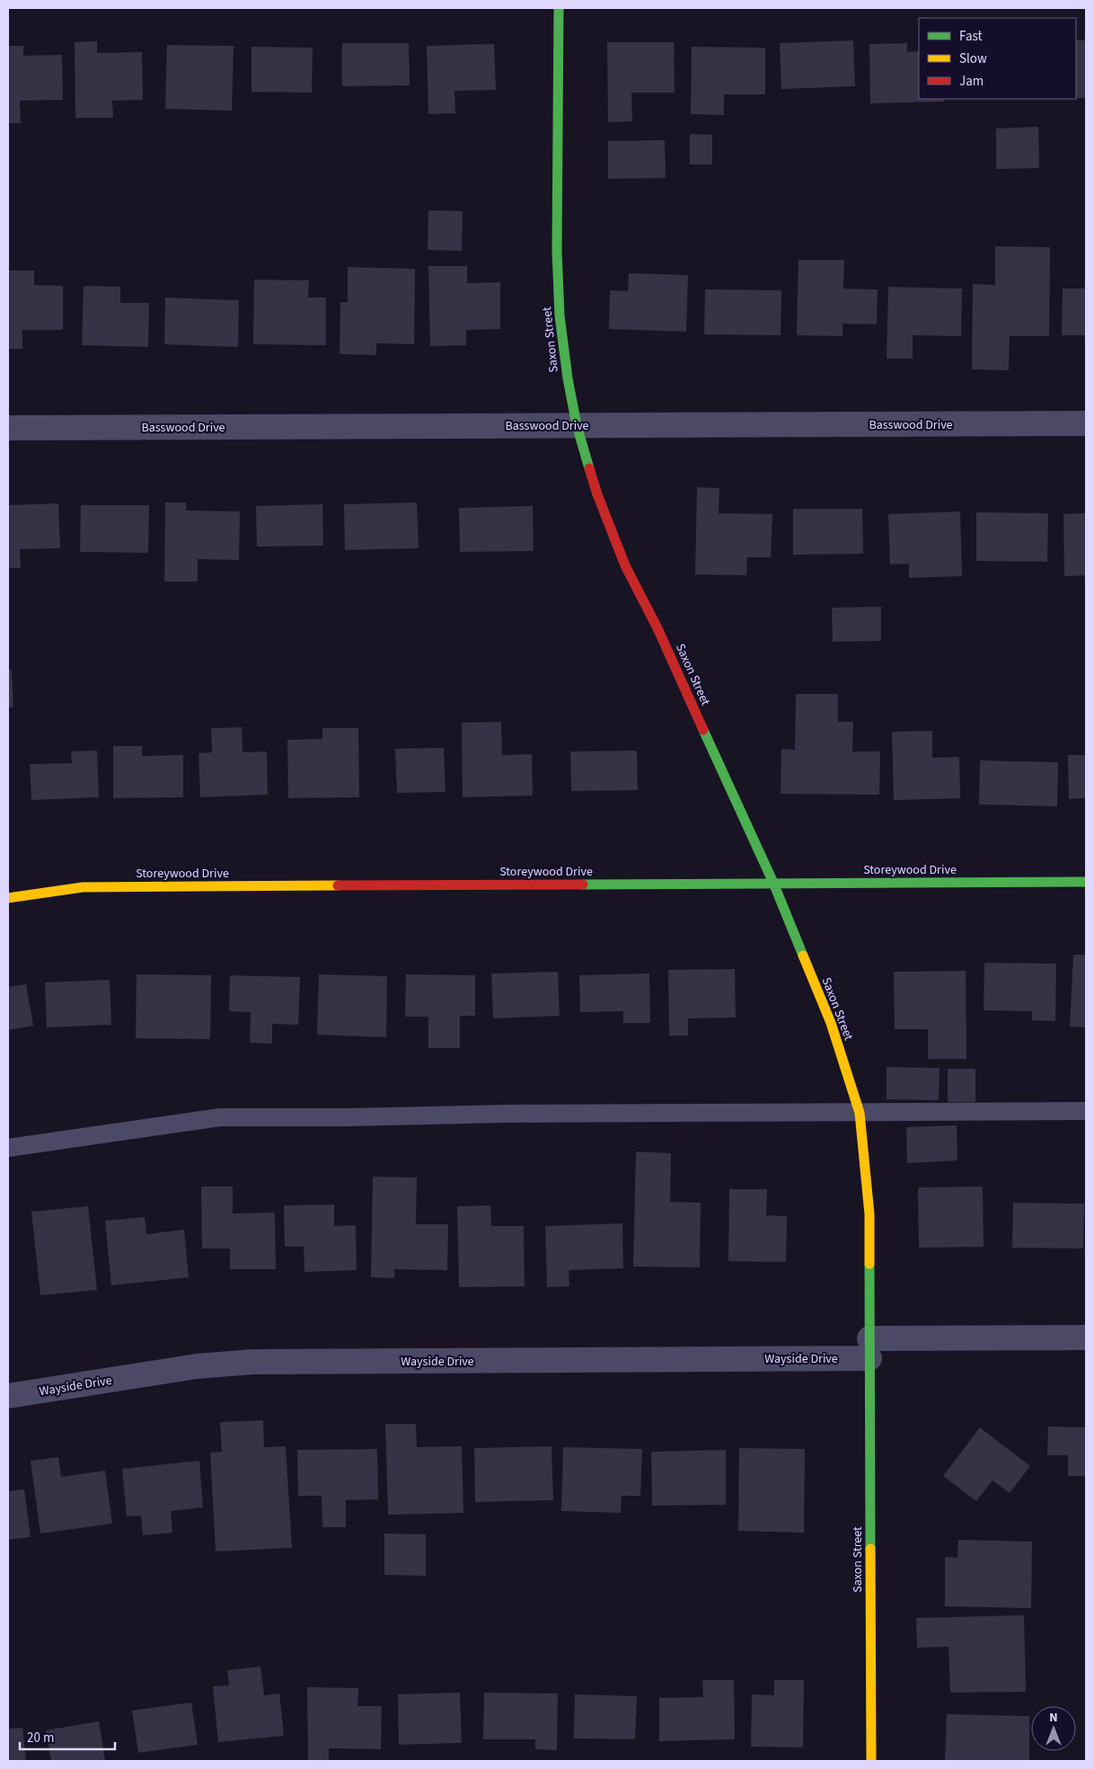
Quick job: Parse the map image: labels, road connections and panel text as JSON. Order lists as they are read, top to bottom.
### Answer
{
  "streets": {
    "street": [
      "Saxon Street",
      "Basswood Drive",
      "Storeywood Drive",
      "Wayside Drive"
    ]
  },
  "crossings": [
    ["Saxon Street", "Basswood Drive"],
    ["Saxon Street", "Storeywood Drive"],
    ["Saxon Street", "Wayside Drive"]
  ],
  "legend": ["Fast", "Slow", "Jam"],
  "scale_bar": "20 m",
  "north": "top"
}
